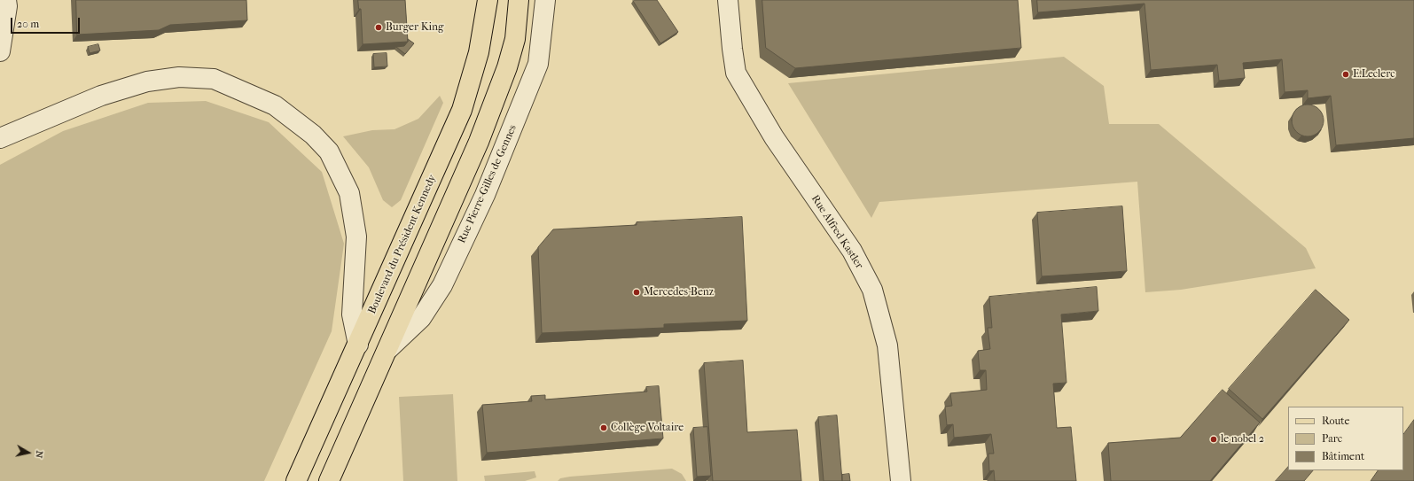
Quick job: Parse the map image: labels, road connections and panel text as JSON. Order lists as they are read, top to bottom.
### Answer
{
  "streets": {
    "main road": ["Boulevard du Président Kennedy"],
    "street": ["Rue Pierre-Gilles de Gennes", "Rue Alfred Kastler"]
  },
  "places": [
    "Burger King",
    "E.Leclerc",
    "Mercedes-Benz",
    "Collège Voltaire",
    "le nobel 2"
  ],
  "legend": ["Route", "Parc", "Bâtiment"],
  "scale_bar": "20 m",
  "north": "right"
}
